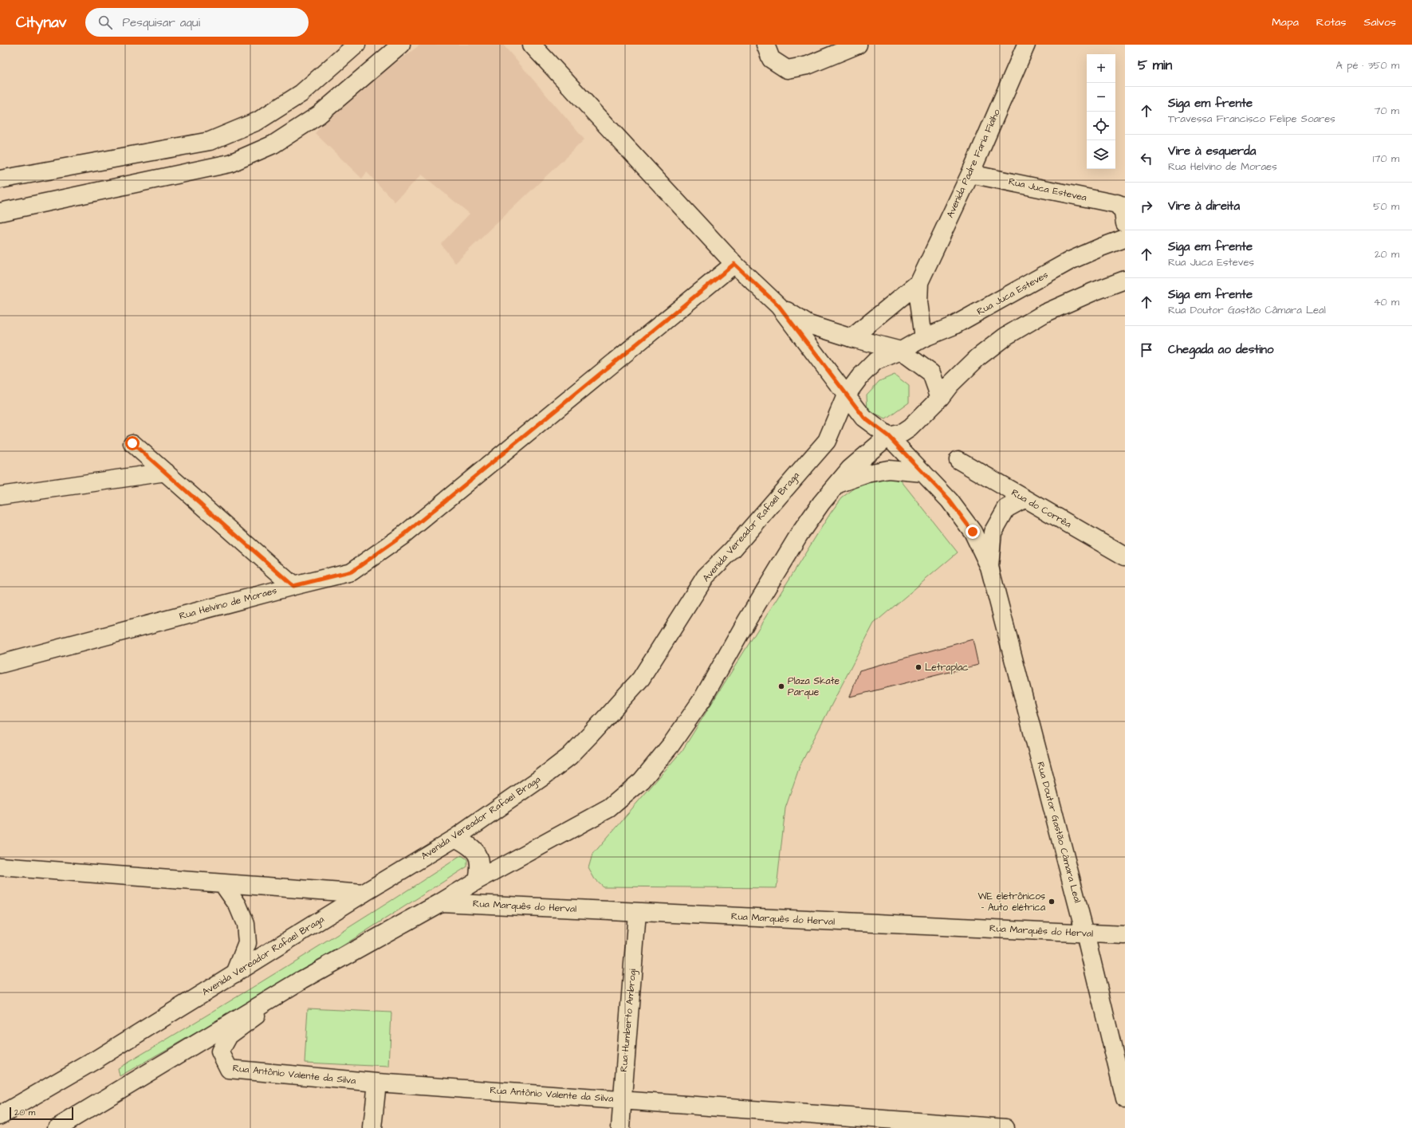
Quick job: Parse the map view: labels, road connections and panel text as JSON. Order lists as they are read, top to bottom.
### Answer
{
  "streets": {
    "main road": [
      "Avenida Padre Faria Fialho",
      "Rua Juca Estevea",
      "Rua Juca Esteves",
      "Rua do Corrêa",
      "Avenida Vereador Rafael Braga",
      "Rua Helvino de Moraes",
      "Rua Doutor Gastão Câmara Leal",
      "Rua Marquês do Herval",
      "Rua Humberto Ambrogi",
      "Rua Antônio Valente da Silva"
    ]
  },
  "crossings": [
    ["Avenida Padre Faria Fialho", "Rua Juca Estevea"],
    ["Avenida Padre Faria Fialho", "Rua Juca Esteves"],
    ["Rua Juca Esteves", "Avenida Vereador Rafael Braga"],
    ["Rua Juca Esteves", "Rua Doutor Gastão Câmara Leal"],
    ["Rua do Corrêa", "Rua Doutor Gastão Câmara Leal"],
    ["Avenida Vereador Rafael Braga", "Rua Doutor Gastão Câmara Leal"],
    ["Rua Doutor Gastão Câmara Leal", "Rua Marquês do Herval"],
    ["Rua Marquês do Herval", "Rua Humberto Ambrogi"],
    ["Rua Humberto Ambrogi", "Rua Antônio Valente da Silva"]
  ],
  "places": ["Letraplac", "Plaza Skate Parque", "WE eletrônicos - Auto elétrica"],
  "scale_bar": "20 m",
  "page": {
    "header": "Citynav",
    "search": "Pesquisar aqui",
    "nav": ["Mapa", "Rotas", "Salvos"],
    "heading": ["5 min", "A pé · 350 m"],
    "map_buttons": ["+", "−"],
    "list": [
      ["Siga em frente", "Travessa Francisco Felipe Soares", "70 m"],
      ["Vire à esquerda", "Rua Helvino de Moraes", "170 m"],
      ["Vire à direita", "50 m"],
      ["Siga em frente", "Rua Juca Esteves", "20 m"],
      ["Siga em frente", "Rua Doutor Gastão Câmara Leal", "40 m"],
      "Chegada ao destino"
    ],
    "scale": "20 m"
  }
}
